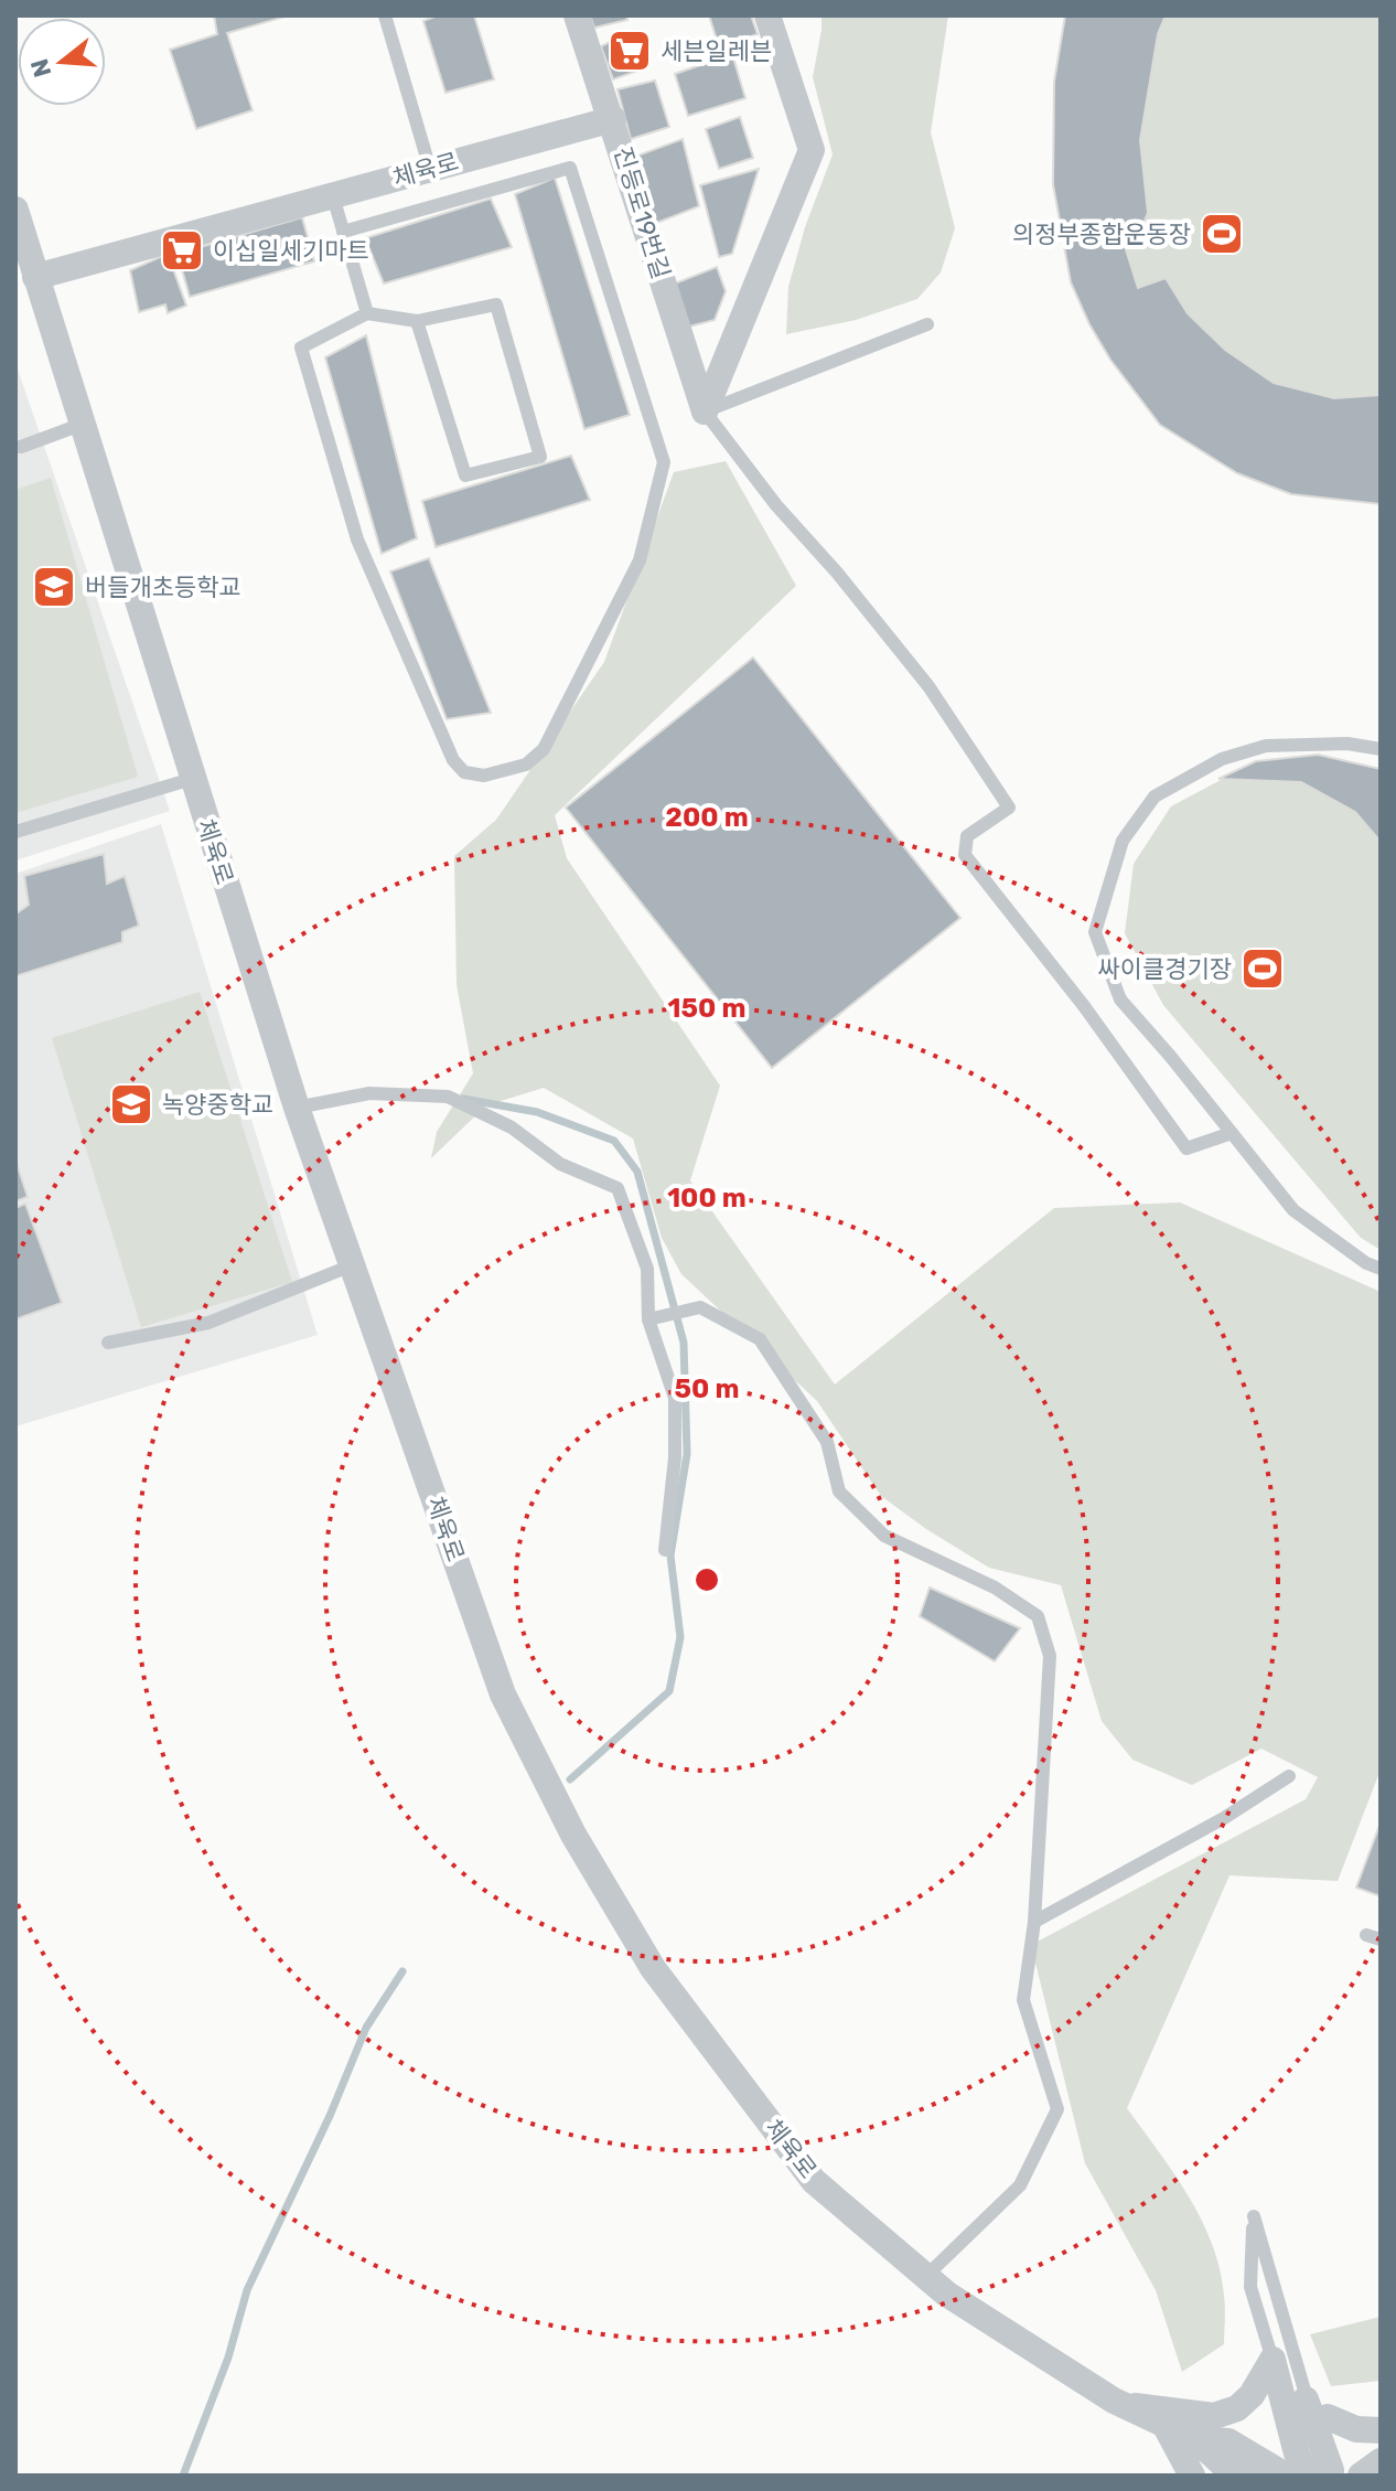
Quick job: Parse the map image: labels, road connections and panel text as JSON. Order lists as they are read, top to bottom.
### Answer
{
  "streets": {
    "street": ["체육로", "진등로19번길"]
  },
  "crossings": [
    ["체육로", "진등로19번길"]
  ],
  "places": {
    "supermarket": ["세븐일레븐", "이십일세기마트"],
    "sports": ["의정부종합운동장", "싸이클경기장"],
    "school or university": ["버들개초등학교", "녹양중학교"]
  },
  "north": "left",
  "rings": [
    "200 m",
    "150 m",
    "100 m",
    "50 m"
  ]
}
